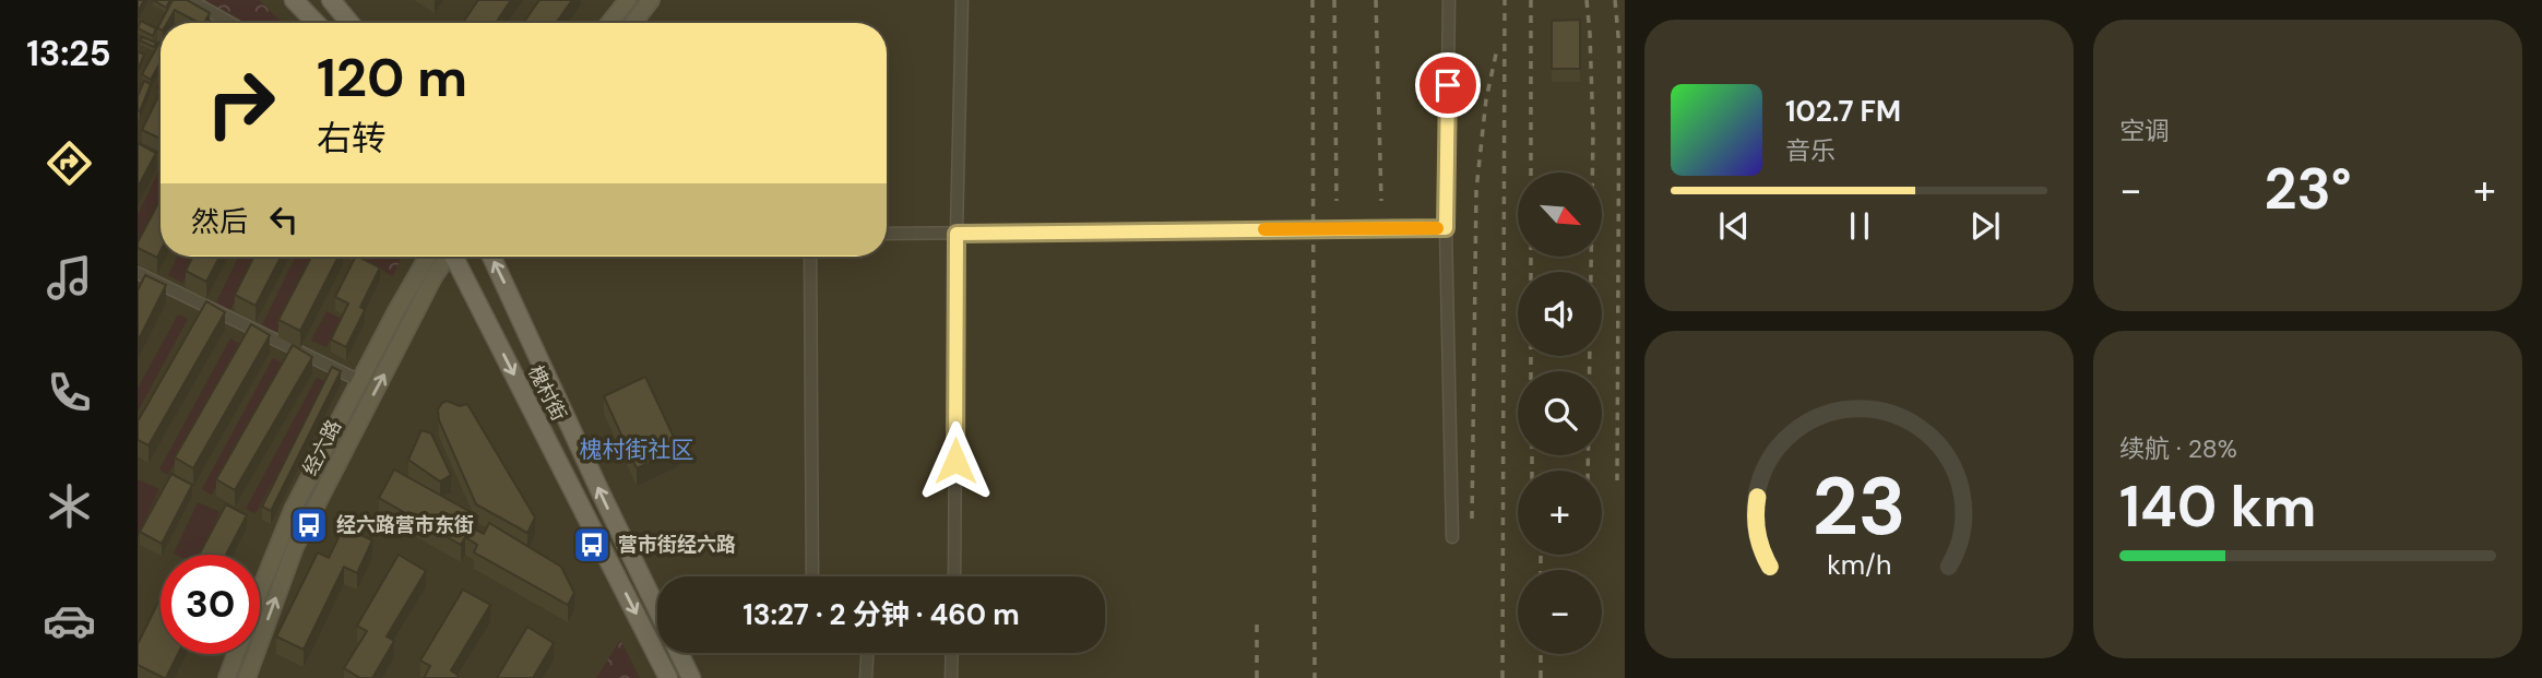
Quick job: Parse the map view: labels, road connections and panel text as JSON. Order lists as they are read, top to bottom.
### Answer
{
  "streets": {
    "main road": ["槐村街", "经六路"]
  },
  "districts": ["槐村街社区"],
  "places": {
    "bus stop": ["经六路营市东街", "营市街经六路"]
  },
  "north": "bottom right",
  "page": {
    "tabs": "13:25",
    "tile": [
      "空调",
      ["续航 · 28%", "140 km"]
    ],
    "turn": ["120 m", "右转"],
    "song": ["102.7 FM", "音乐"],
    "heat": ["−", "23°", "+"],
    "map_buttons": ["+", "−"],
    "then": "然后",
    "limit": "30",
    "trip": "13:27 · 2 分钟 · 460 m",
    "gauge": ["23", "km/h"]
  }
}
